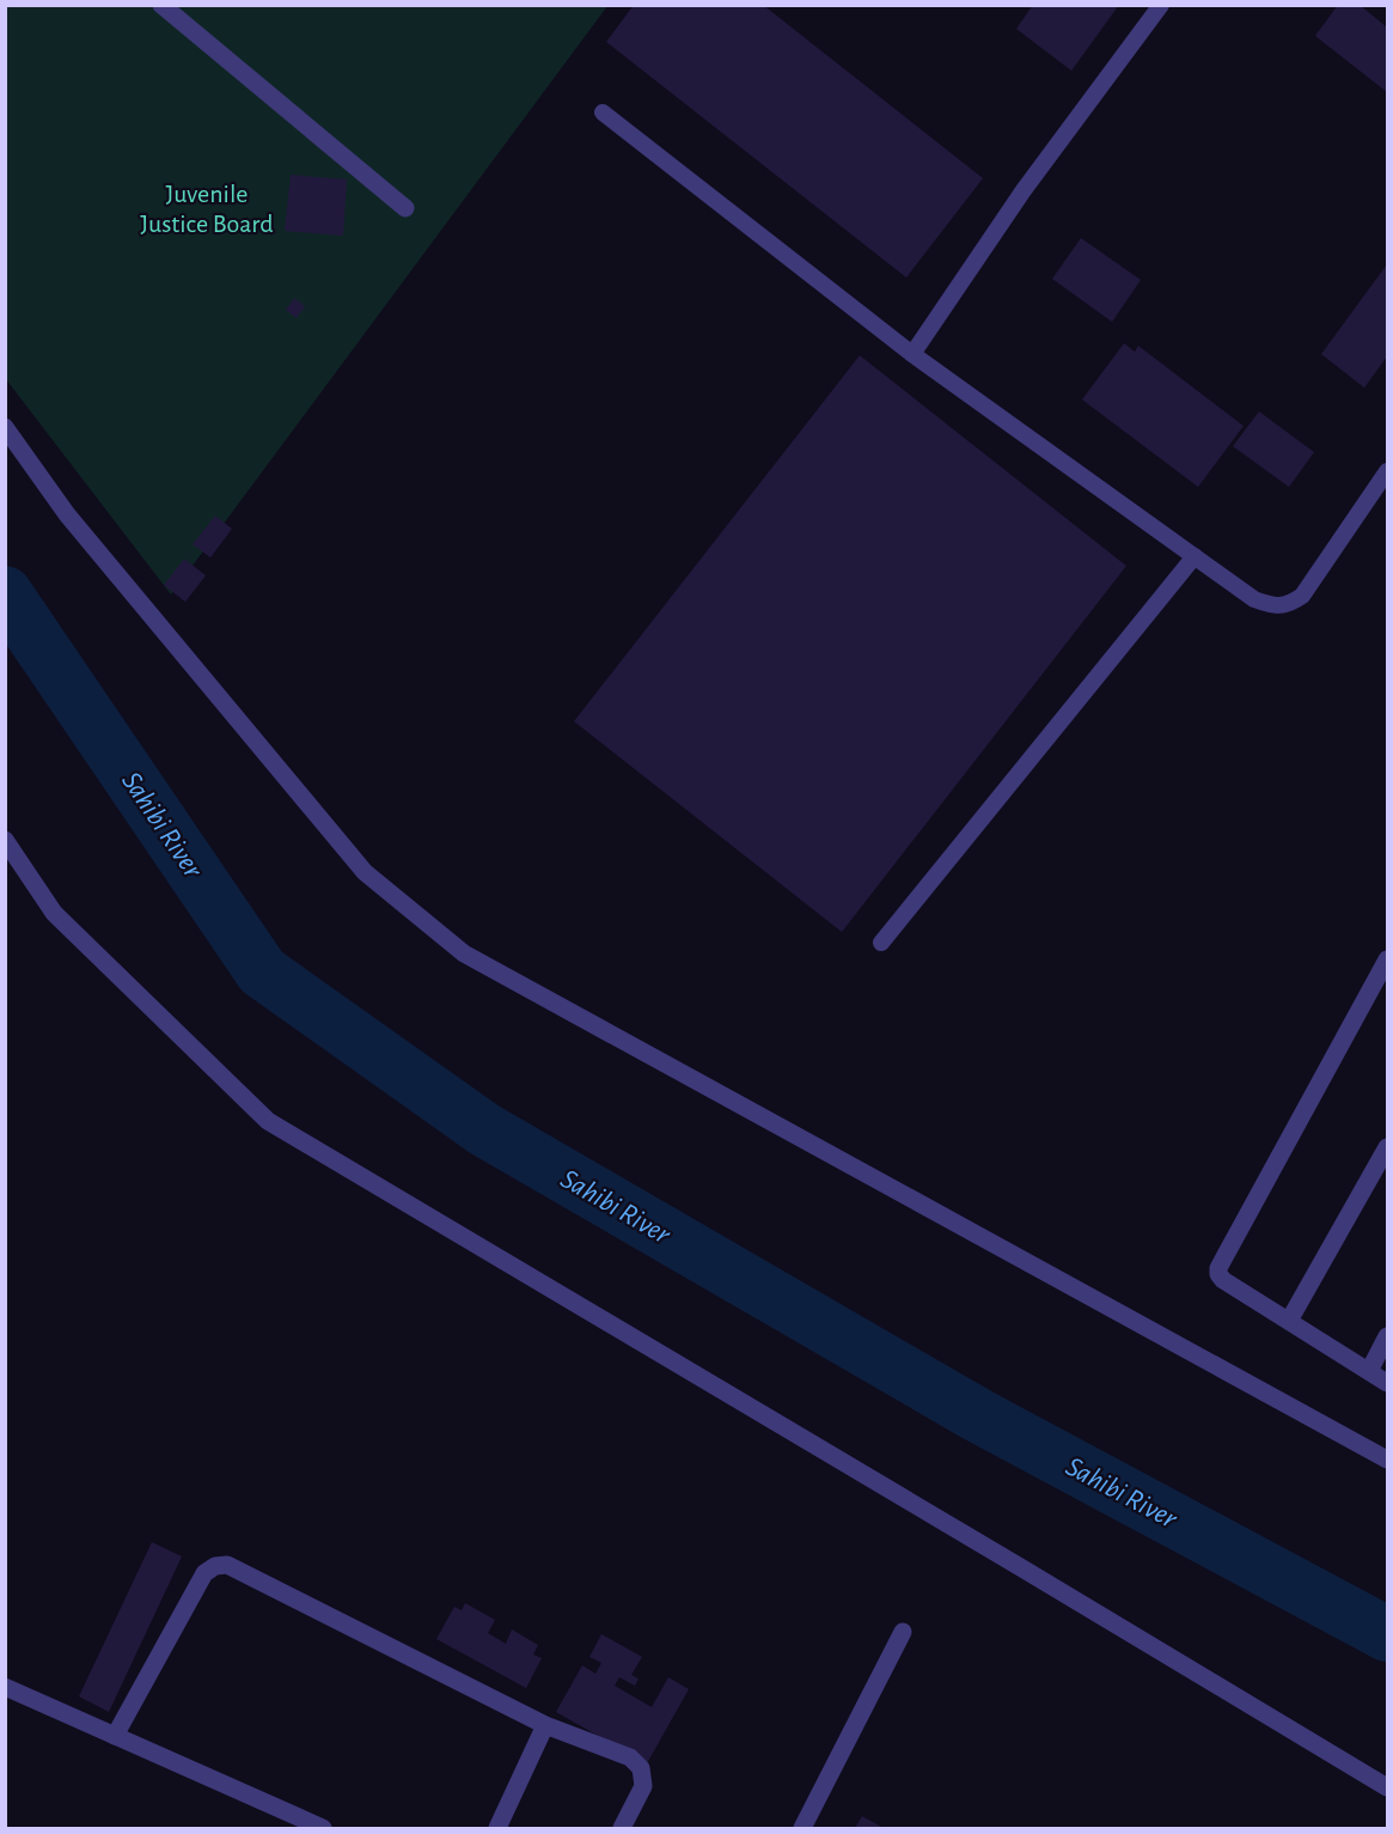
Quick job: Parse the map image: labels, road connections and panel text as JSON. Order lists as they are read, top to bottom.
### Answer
{
  "water": ["Sahibi River"],
  "parks": ["Juvenile Justice Board"]
}
